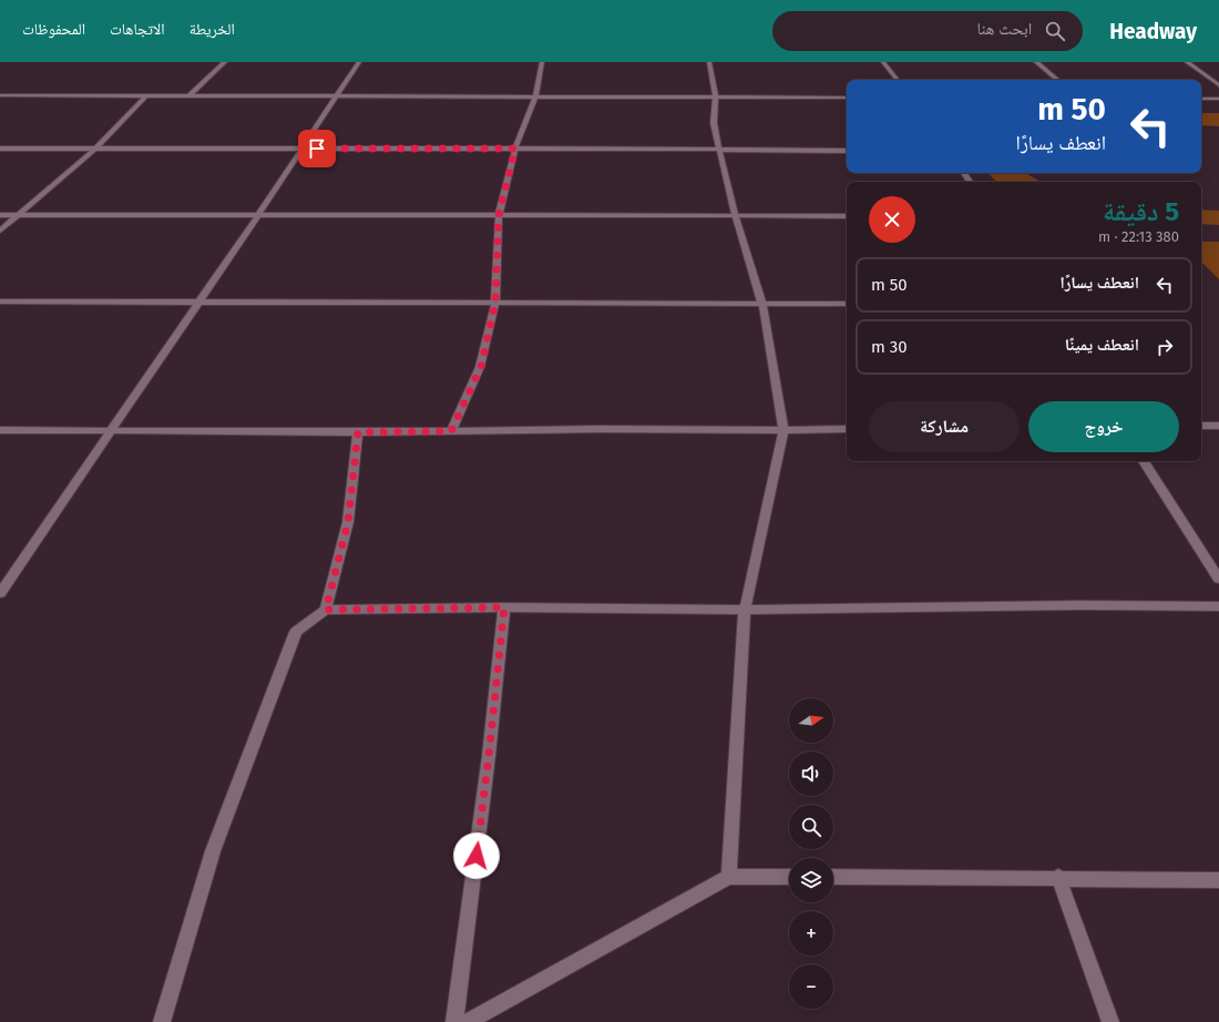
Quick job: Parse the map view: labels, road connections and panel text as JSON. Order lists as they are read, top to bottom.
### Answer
{
  "north": "right",
  "page": {
    "header": "Headway",
    "search": "ابحث هنا",
    "nav": ["الخريطة", "الاتجاهات", "المحفوظات"],
    "turn": ["50 m", "انعطف يسارًا"],
    "heading": ["5 دقيقة", "380 m · 22:13"],
    "list": [
      {
        "name": "انعطف يسارًا",
        "value": "50 m"
      },
      {
        "name": "انعطف يمينًا",
        "value": "30 m"
      }
    ],
    "buttons": ["خروج", "مشاركة"],
    "map_buttons": ["+", "−"]
  }
}
